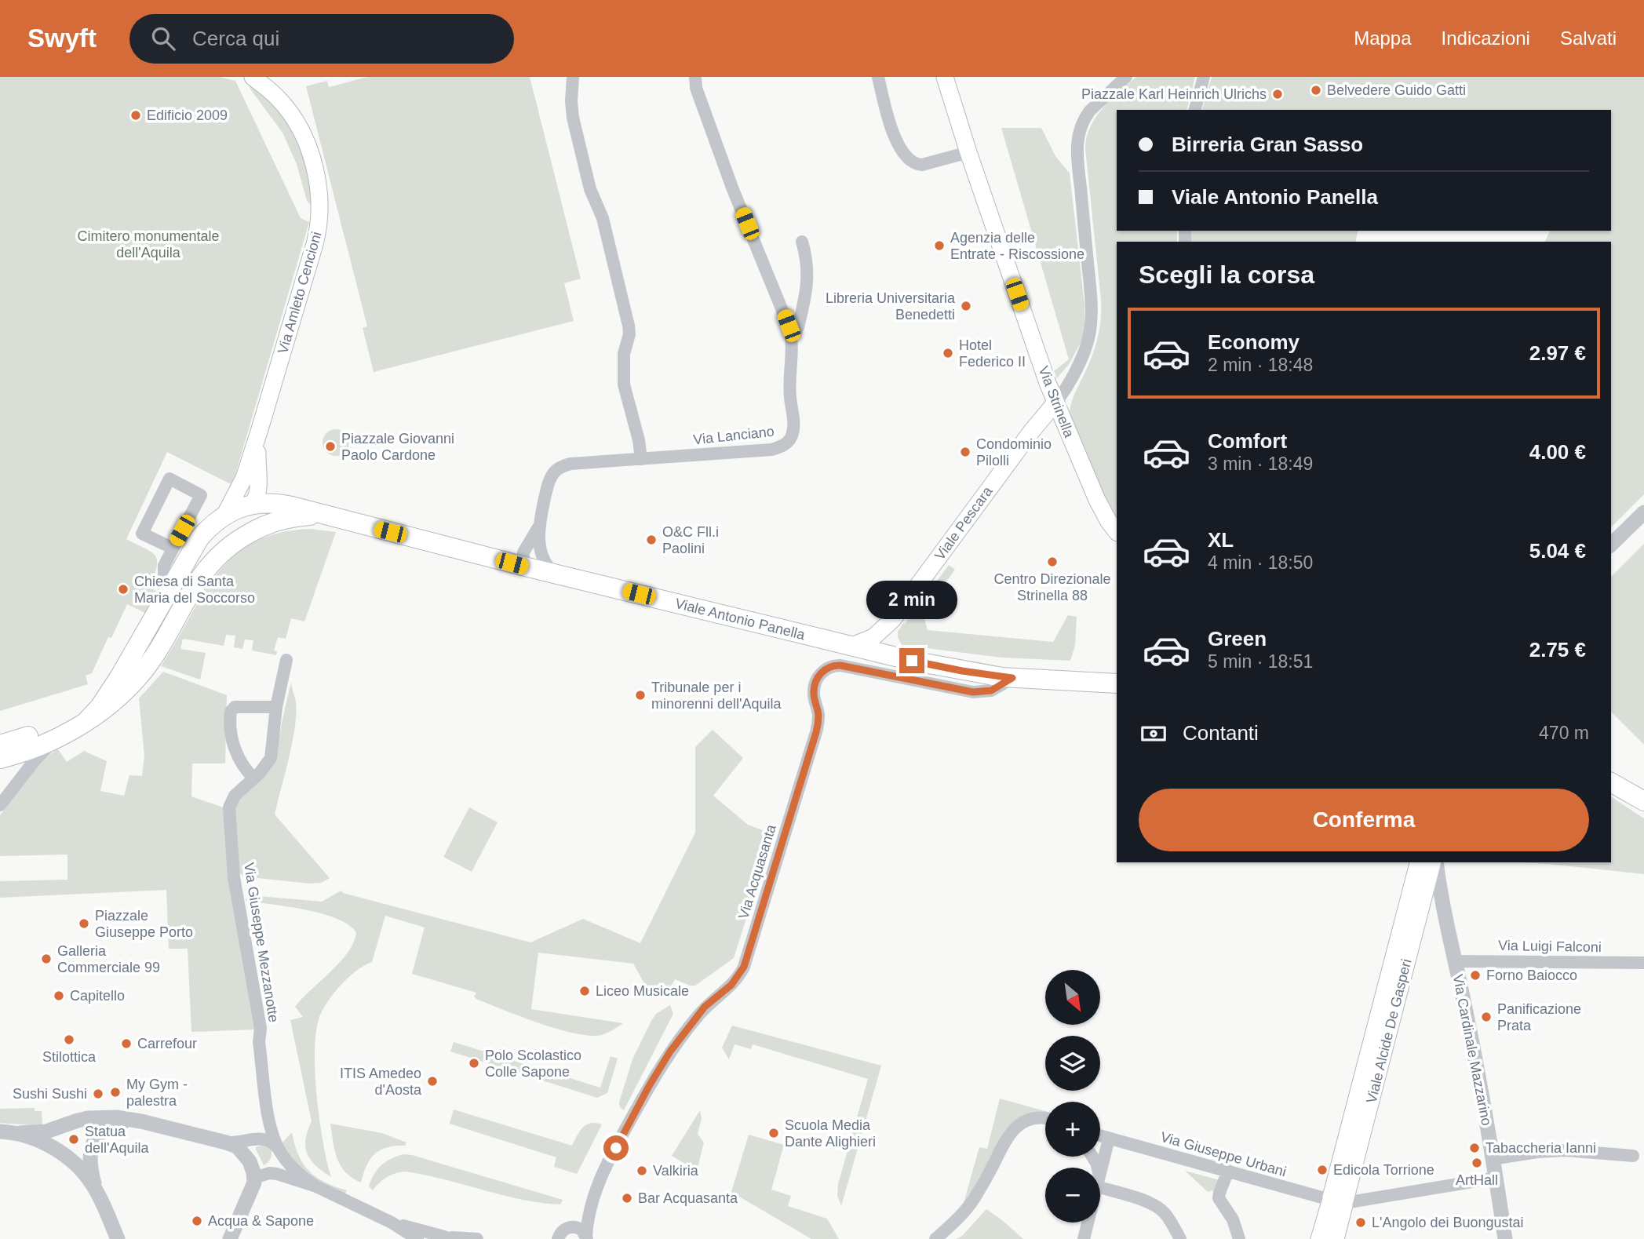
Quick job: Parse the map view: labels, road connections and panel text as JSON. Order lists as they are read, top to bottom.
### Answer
{
  "streets": {
    "main road": [
      "Via Amleto Cencioni",
      "Via Strinella",
      "Viale Pescara",
      "Viale Antonio Panella",
      "Viale Alcide De Gasperi"
    ],
    "street": [
      "Via Lanciano",
      "Via Acquasanta",
      "Via Giuseppe Mezzanotte",
      "Via Luigi Falconi",
      "Via Cardinale Mazzarino",
      "Via Giuseppe Urbani"
    ]
  },
  "crossings": [
    ["Via Amleto Cencioni", "Viale Antonio Panella"],
    ["Via Strinella", "Viale Pescara"],
    ["Via Lanciano", "Viale Antonio Panella"],
    ["Viale Pescara", "Viale Antonio Panella"],
    ["Viale Antonio Panella", "Via Acquasanta"],
    ["Via Luigi Falconi", "Via Cardinale Mazzarino"],
    ["Viale Alcide De Gasperi", "Via Giuseppe Urbani"],
    ["Via Cardinale Mazzarino", "Via Giuseppe Urbani"]
  ],
  "parks": ["Cimitero monumentale dell'Aquila"],
  "places": [
    "Belvedere Guido Gatti",
    "Piazzale Karl Heinrich Ulrichs",
    "Edificio 2009",
    "Agenzia delle Entrate - Riscossione",
    "Libreria Universitaria Benedetti",
    "Hotel Federico II",
    "Piazzale Giovanni Paolo Cardone",
    "Condominio Pilolli",
    "O&C Fll.i Paolini",
    "Centro Direzionale Strinella 88",
    "Chiesa di Santa Maria del Soccorso",
    "Tribunale per i minorenni dell'Aquila",
    "Piazzale Giuseppe Porto",
    "Galleria Commerciale 99",
    "Forno Baiocco",
    "Liceo Musicale",
    "Capitello",
    "Panificazione Prata",
    "Stilottica",
    "Carrefour",
    "Polo Scolastico Colle Sapone",
    "ITIS Amedeo d'Aosta",
    "My Gym - palestra",
    "Sushi Sushi",
    "Scuola Media Dante Alighieri",
    "Statua dell'Aquila",
    "Tabaccheria Ianni",
    "ArtHall",
    "Edicola Torrione",
    "Valkiria",
    "Bar Acquasanta",
    "Acqua & Sapone",
    "L'Angolo dei Buongustai"
  ],
  "north": "bottom right",
  "page": {
    "header": "Swyft",
    "search": "Cerca qui",
    "nav": ["Mappa", "Indicazioni", "Salvati"],
    "banner": ["Birreria Gran Sasso", "Viale Antonio Panella"],
    "heading": "Scegli la corsa",
    "list": [
      {
        "name": "Economy",
        "note": "2 min · 18:48",
        "value": "2.97 €"
      },
      {
        "name": "Comfort",
        "note": "3 min · 18:49",
        "value": "4.00 €"
      },
      {
        "name": "XL",
        "note": "4 min · 18:50",
        "value": "5.04 €"
      },
      {
        "name": "Green",
        "note": "5 min · 18:51",
        "value": "2.75 €"
      }
    ],
    "bubble": "2 min",
    "pay": ["Contanti", "470 m"],
    "buttons": "Conferma",
    "map_buttons": ["+", "−"]
  }
}
